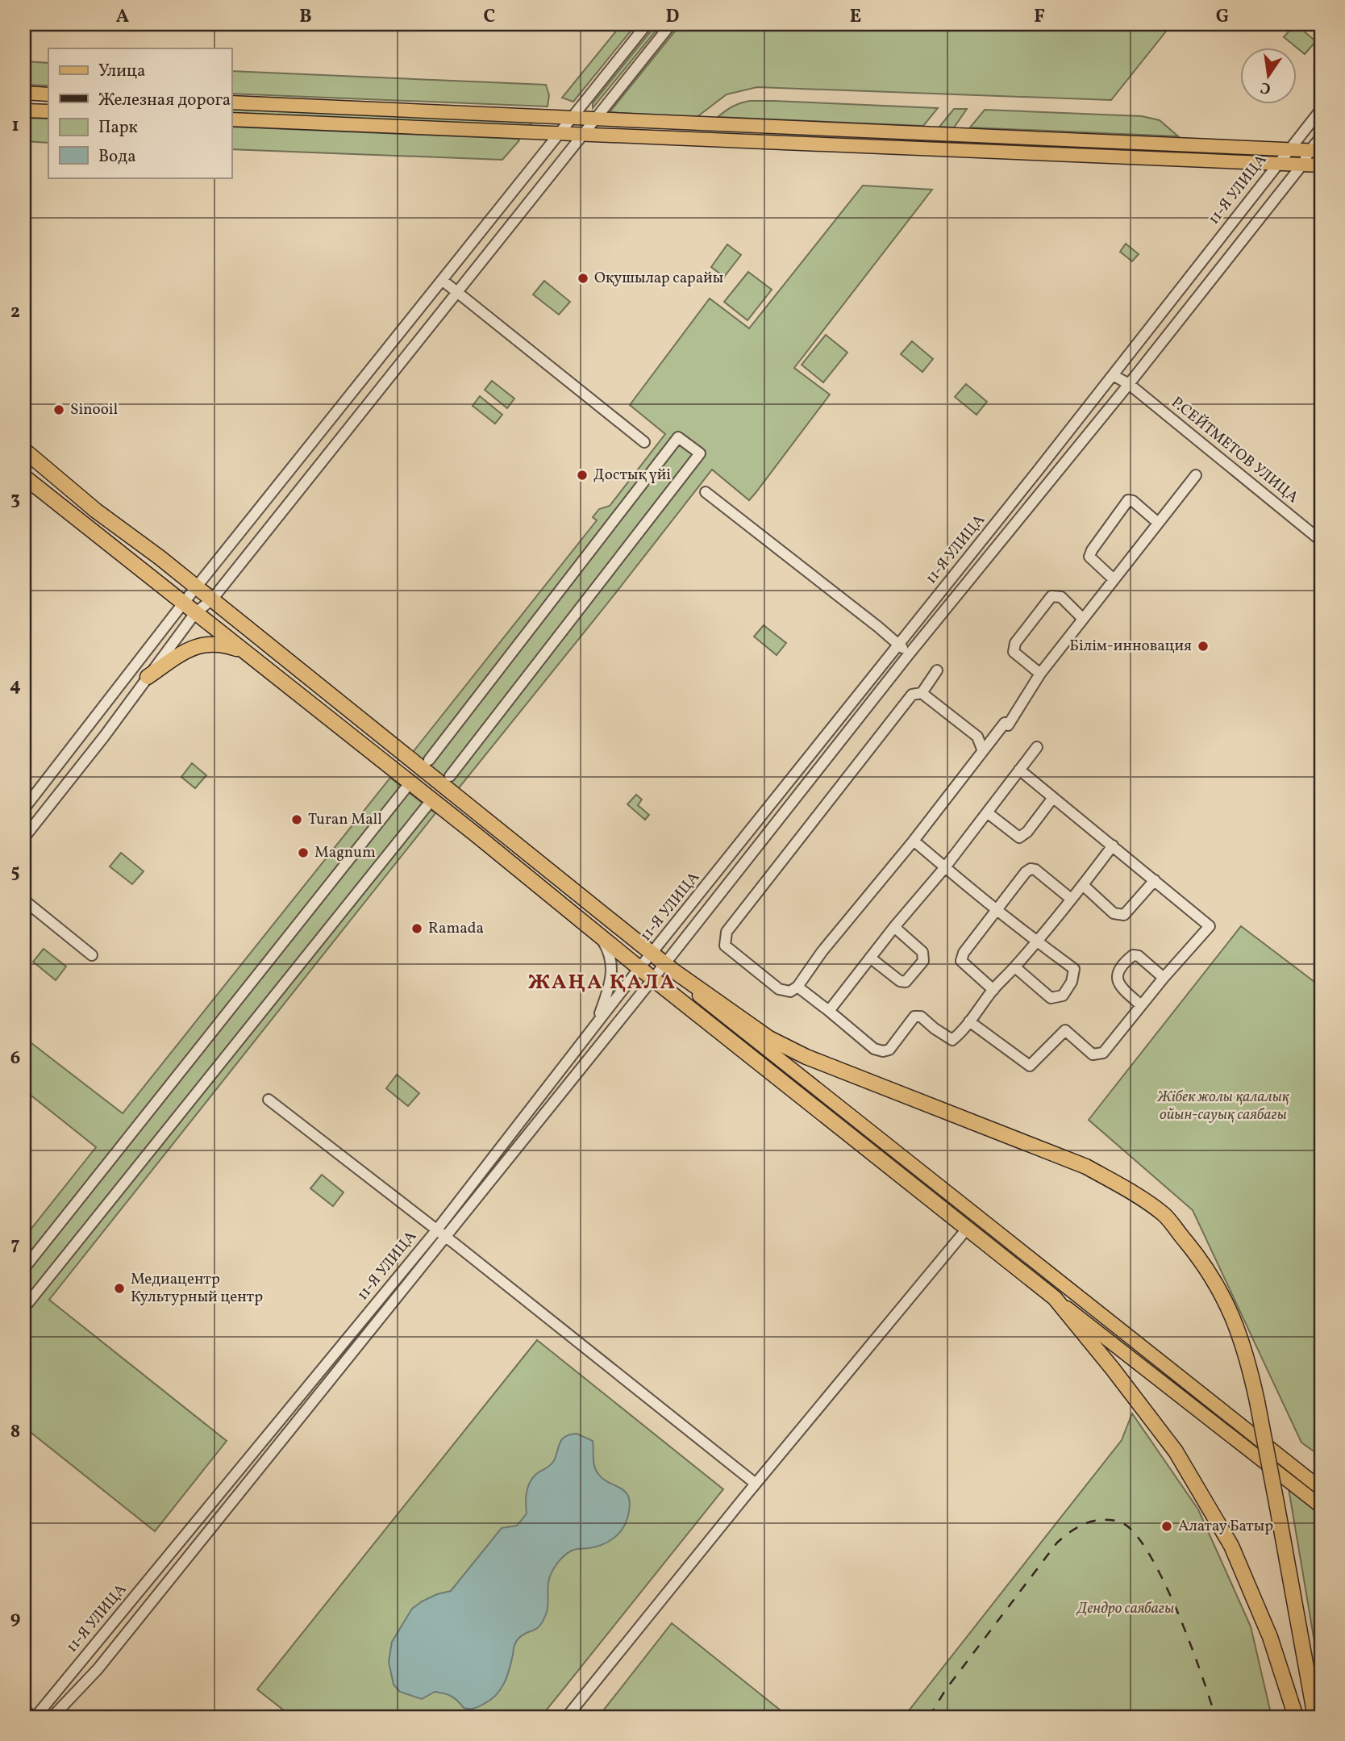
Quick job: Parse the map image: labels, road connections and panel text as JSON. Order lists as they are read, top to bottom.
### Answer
{
  "streets": {
    "street": ["11-Я УЛИЦА", "Р.СЕЙТМЕТОВ УЛИЦА"]
  },
  "crossings": [
    ["11-Я УЛИЦА", "Р.СЕЙТМЕТОВ УЛИЦА"]
  ],
  "districts": ["ЖАҢА ҚАЛА"],
  "parks": ["Жібек жолы қалалық ойын-сауық саябағы", "Дендро саябағы"],
  "places": [
    "Оқушылар сарайы",
    "Sinooil",
    "Достық үйі",
    "Білім-инновация",
    "Turan Mall",
    "Magnum",
    "Ramada",
    "Медиацентр Культурный центр",
    "Алатау Батыр"
  ],
  "legend": [
    "Улица",
    "Железная дорога",
    "Парк",
    "Вода"
  ],
  "north": "bottom",
  "grid": {
    "columns": [
      "A",
      "B",
      "C",
      "D",
      "E",
      "F",
      "G"
    ],
    "rows": [
      "1",
      "2",
      "3",
      "4",
      "5",
      "6",
      "7",
      "8",
      "9"
    ]
  }
}
